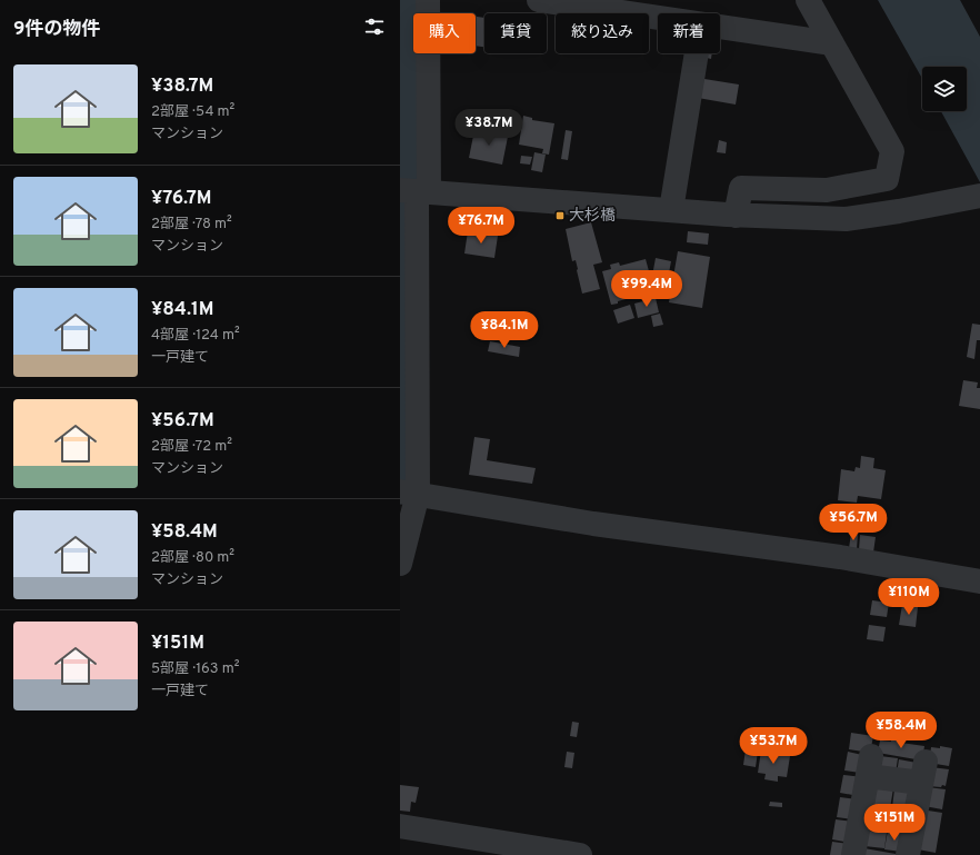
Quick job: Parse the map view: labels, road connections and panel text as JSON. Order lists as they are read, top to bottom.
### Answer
{
  "places": {
    "transit": ["大杉橋"]
  },
  "page": {
    "heading": "9件の物件",
    "chip": [
      "購入",
      "賃貸",
      "絞り込み",
      "新着"
    ],
    "list": [
      {
        "name": "¥38.7M",
        "note": "2部屋 · 54 m² · マンション"
      },
      {
        "name": "¥76.7M",
        "note": "2部屋 · 78 m² · マンション"
      },
      {
        "name": "¥84.1M",
        "note": "4部屋 · 124 m² · 一戸建て"
      },
      {
        "name": "¥56.7M",
        "note": "2部屋 · 72 m² · マンション"
      },
      {
        "name": "¥58.4M",
        "note": "2部屋 · 80 m² · マンション"
      },
      {
        "name": "¥151M",
        "note": "5部屋 · 163 m² · 一戸建て"
      }
    ],
    "price": [
      "¥38.7M",
      "¥76.7M",
      "¥99.4M",
      "¥84.1M",
      "¥56.7M",
      "¥110M",
      "¥58.4M",
      "¥53.7M",
      "¥151M"
    ]
  }
}
